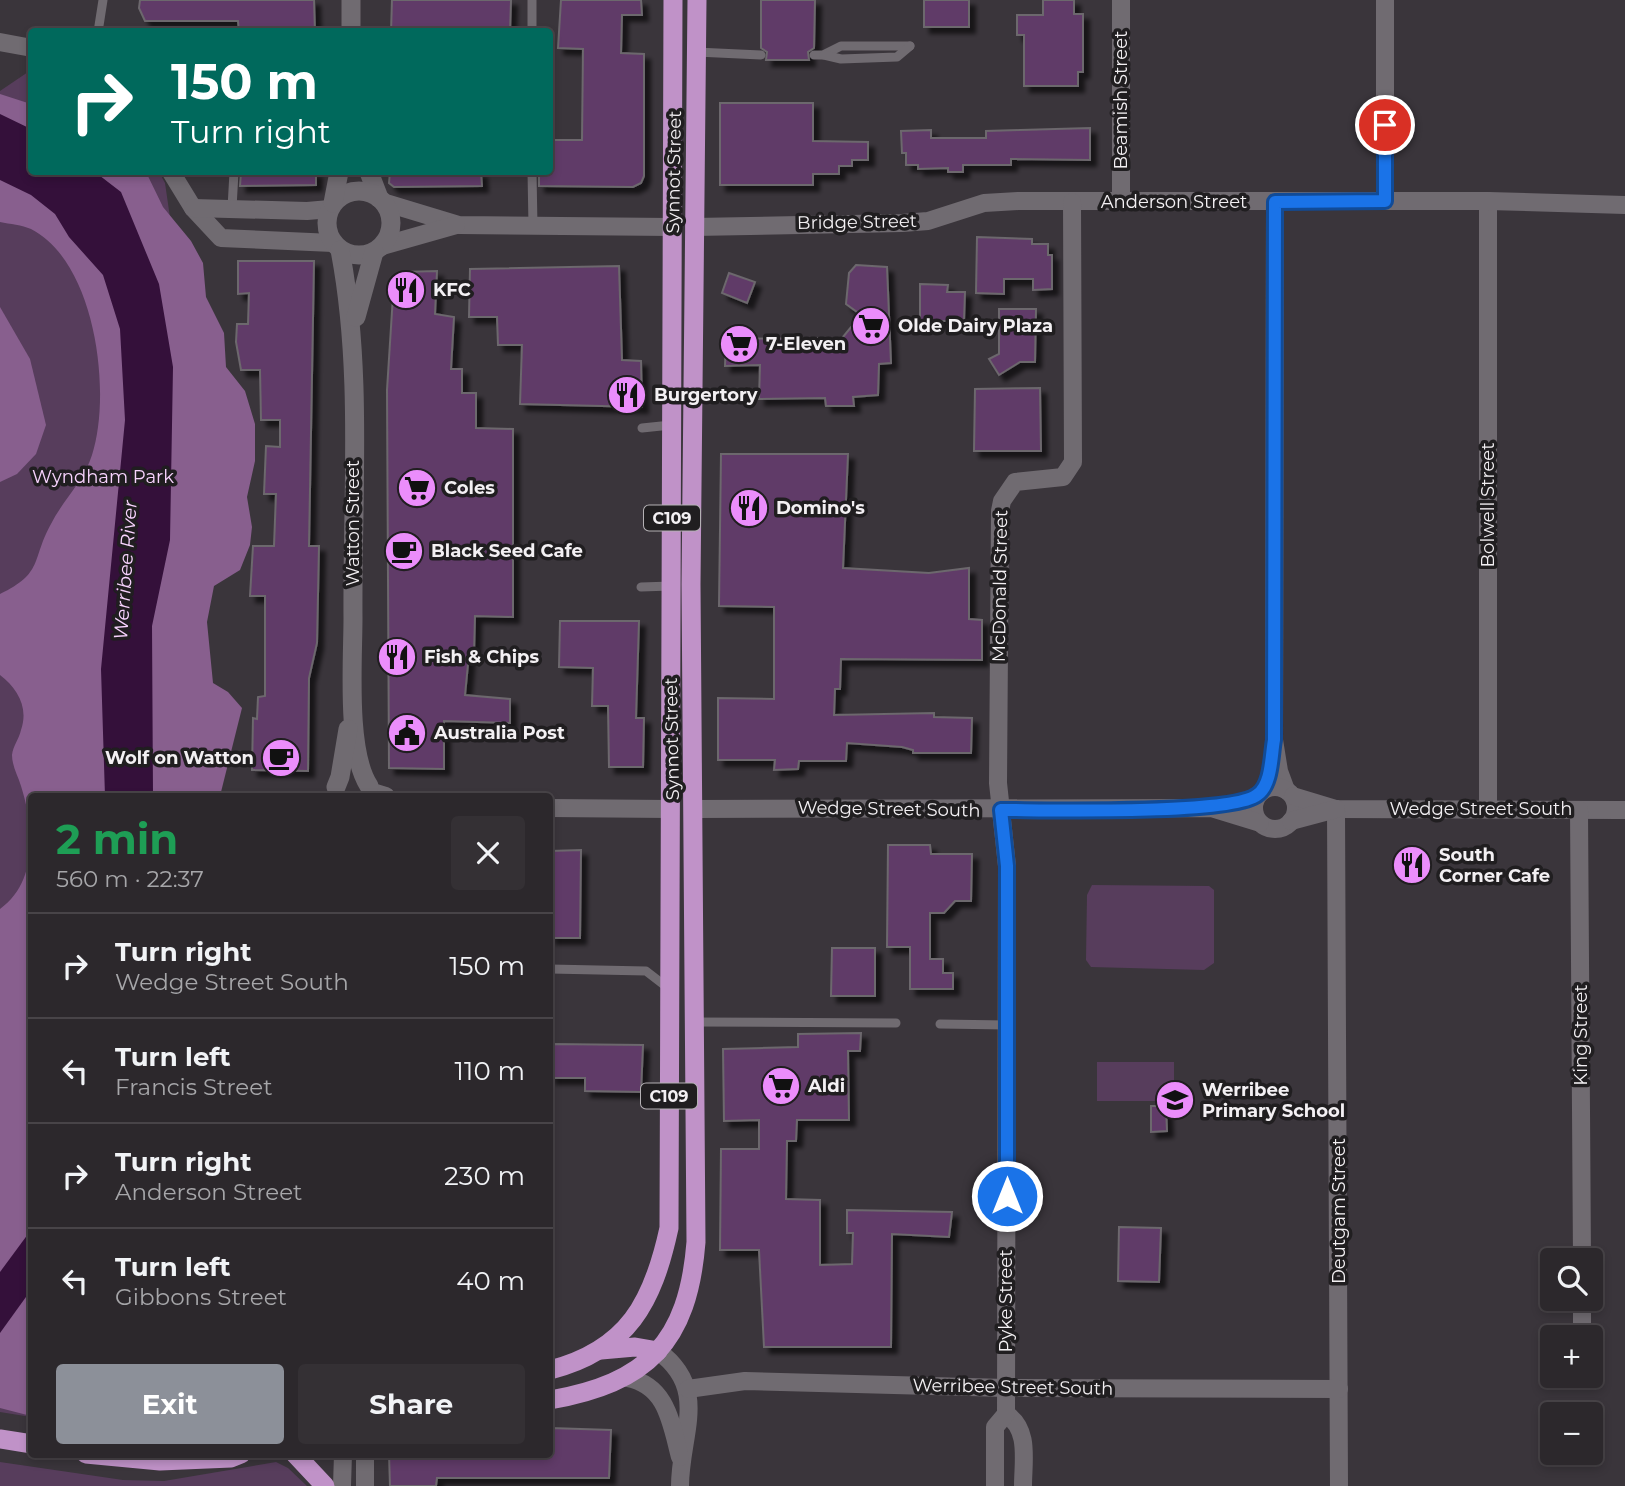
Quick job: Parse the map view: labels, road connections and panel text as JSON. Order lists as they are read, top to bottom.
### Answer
{
  "streets": {
    "highway": ["Synnot Street", "C109"],
    "street": [
      "Beamish Street",
      "Anderson Street",
      "Bridge Street",
      "Bolwell Street",
      "Watton Street",
      "McDonald Street",
      "Wedge Street South",
      "King Street",
      "Deutgam Street",
      "Pyke Street",
      "Werribee Street South"
    ]
  },
  "crossings": [
    ["Beamish Street", "Anderson Street"],
    ["Synnot Street", "Bridge Street"],
    ["Synnot Street", "C109"],
    ["Synnot Street", "Wedge Street South"],
    ["Anderson Street", "Bridge Street"],
    ["Anderson Street", "Bolwell Street"],
    ["Anderson Street", "McDonald Street"],
    ["Bolwell Street", "Wedge Street South"],
    ["McDonald Street", "Wedge Street South"],
    ["McDonald Street", "Pyke Street"],
    ["Wedge Street South", "King Street"],
    ["Wedge Street South", "Deutgam Street"],
    ["Wedge Street South", "Pyke Street"],
    ["Deutgam Street", "Werribee Street South"],
    ["Pyke Street", "Werribee Street South"]
  ],
  "water": ["Werribee River"],
  "parks": ["Wyndham Park"],
  "places": {
    "restaurant": [
      "KFC",
      "Burgertory",
      "Domino's",
      "Fish & Chips",
      "South Corner Cafe"
    ],
    "supermarket": [
      "Olde Dairy Plaza",
      "7-Eleven",
      "Coles",
      "Aldi"
    ],
    "cafe": ["Black Seed Cafe", "Wolf on Watton"],
    "public building": ["Australia Post"],
    "school or university": ["Werribee Primary School"]
  },
  "page": {
    "turn": ["150 m", "Turn right"],
    "heading": ["2 min", "560 m · 22:37"],
    "list": [
      {
        "name": "Turn right",
        "note": "Wedge Street South",
        "value": "150 m"
      },
      {
        "name": "Turn left",
        "note": "Francis Street",
        "value": "110 m"
      },
      {
        "name": "Turn right",
        "note": "Anderson Street",
        "value": "230 m"
      },
      {
        "name": "Turn left",
        "note": "Gibbons Street",
        "value": "40 m"
      }
    ],
    "map_buttons": ["+", "−"],
    "buttons": ["Exit", "Share"]
  }
}
